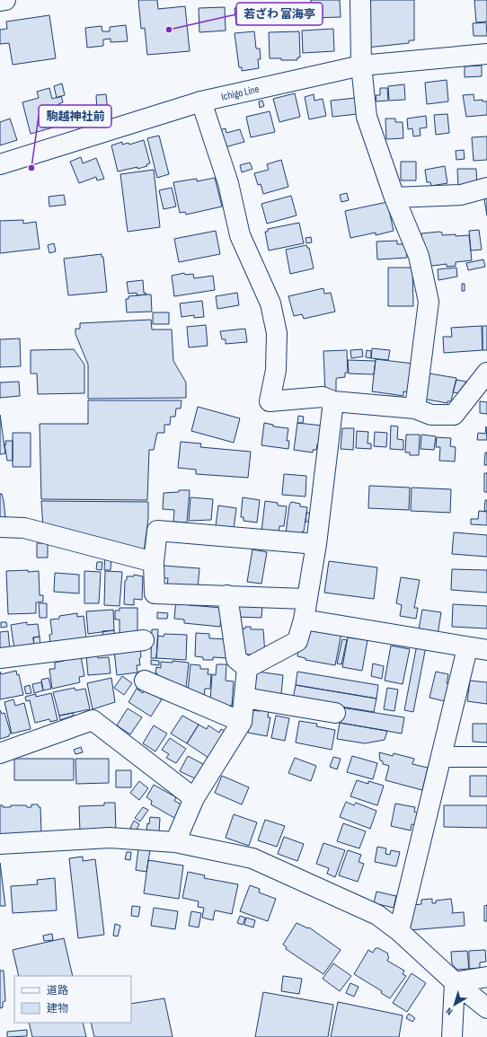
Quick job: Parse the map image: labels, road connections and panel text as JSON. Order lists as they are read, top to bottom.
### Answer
{
  "streets": {
    "main road": ["Ichigo Line"]
  },
  "places": ["若ざわ 富海亭", "駒越神社前"],
  "legend": ["道路", "建物"],
  "north": "bottom left"
}
